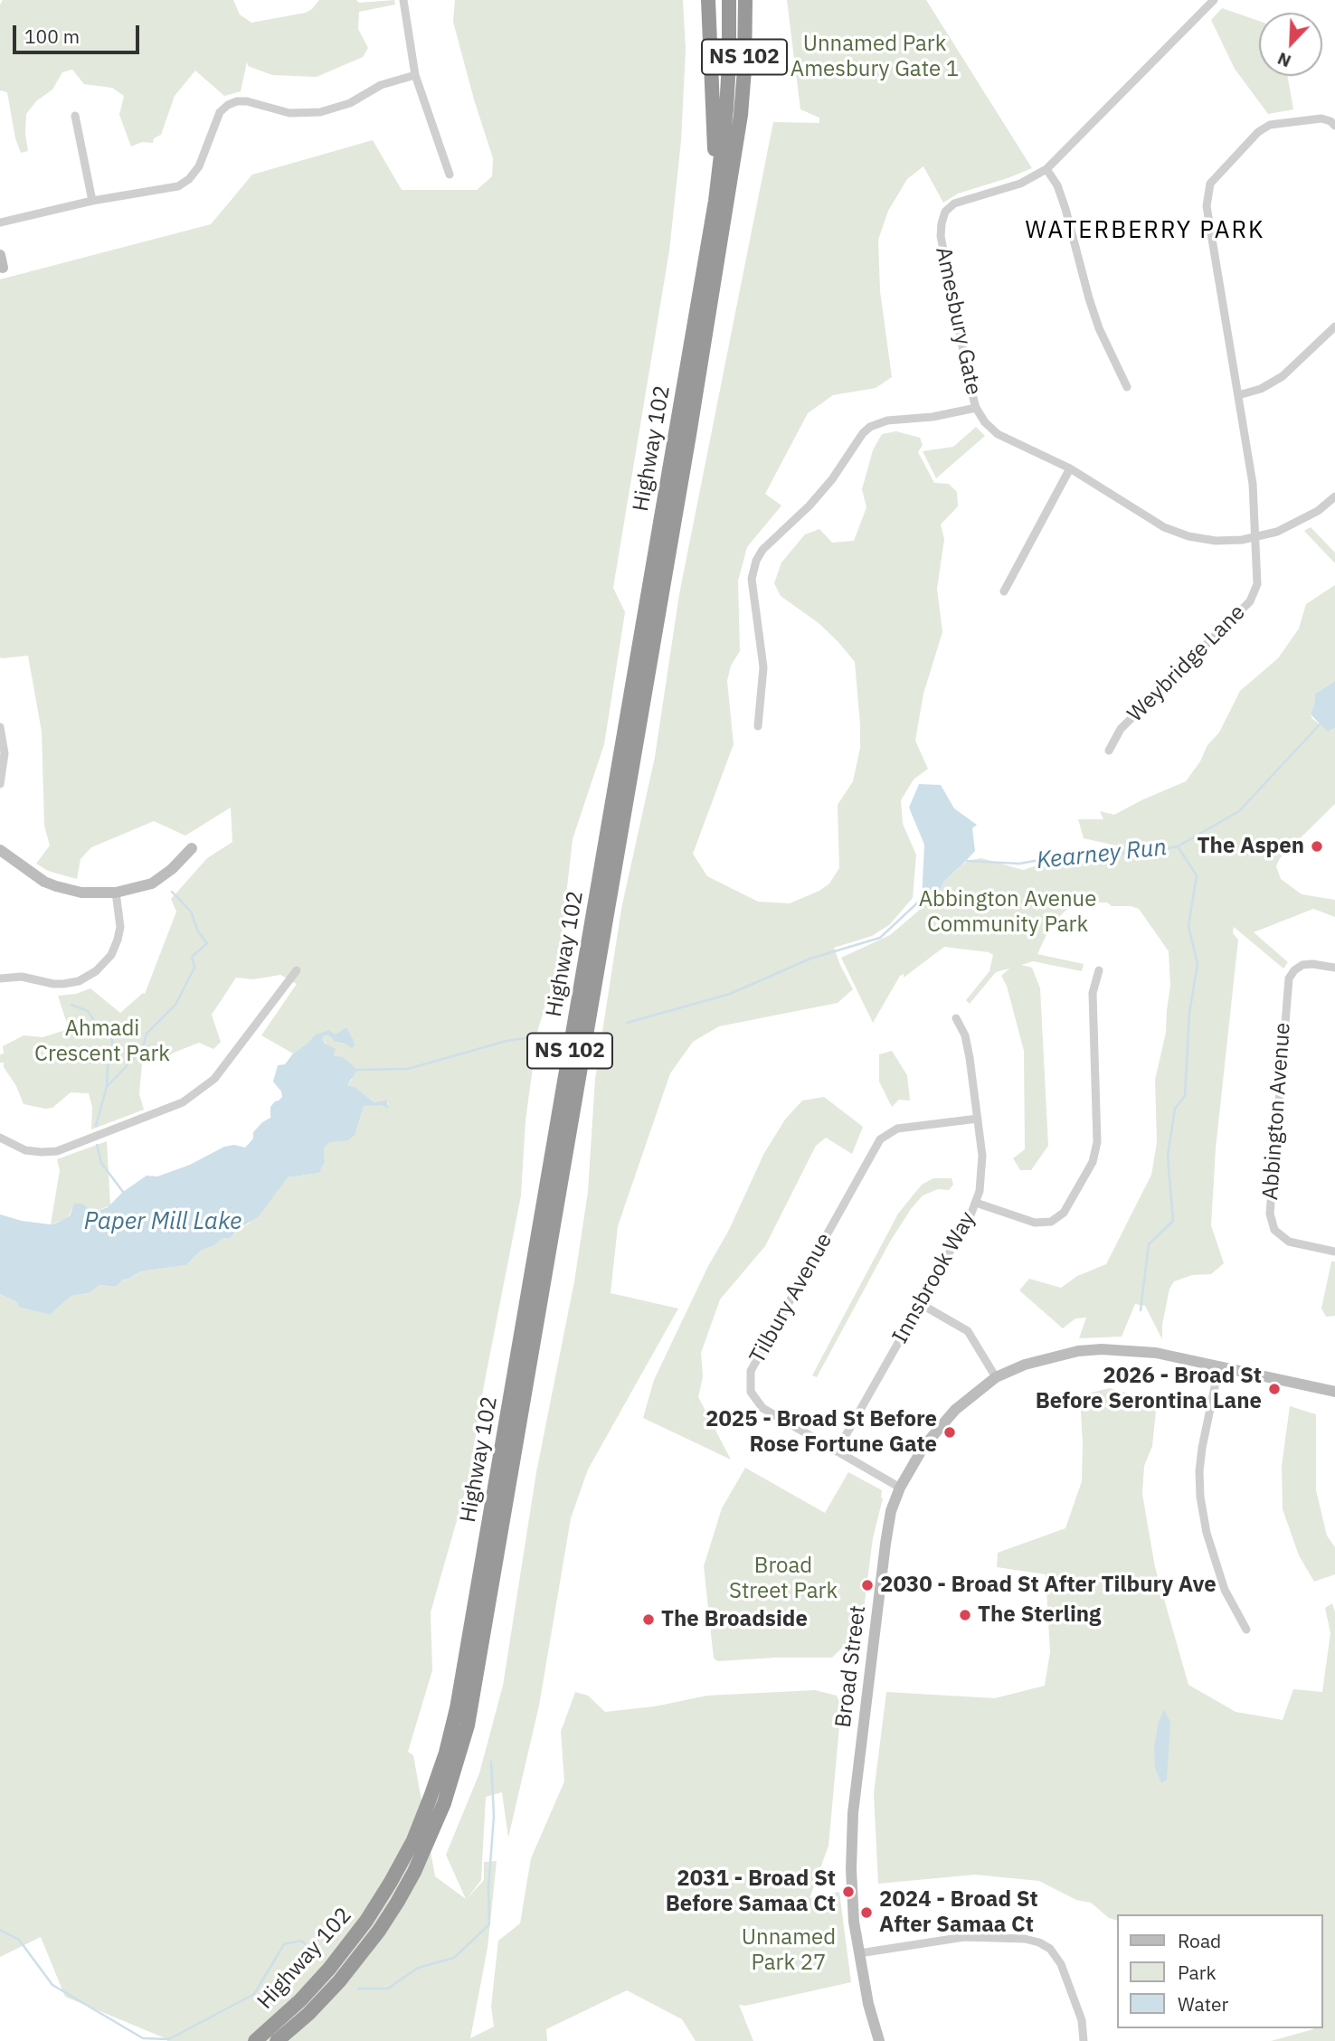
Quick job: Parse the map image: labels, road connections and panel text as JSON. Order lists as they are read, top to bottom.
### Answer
{
  "streets": {
    "highway": ["NS 102", "Highway 102"],
    "street": [
      "Amesbury Gate",
      "Weybridge Lane",
      "Abbington Avenue",
      "Innsbrook Way",
      "Tilbury Avenue",
      "Broad Street"
    ]
  },
  "crossings": [
    ["Amesbury Gate", "Weybridge Lane"],
    ["Innsbrook Way", "Tilbury Avenue"],
    ["Tilbury Avenue", "Broad Street"]
  ],
  "districts": ["WATERBERRY PARK"],
  "water": ["Kearney Run", "Paper Mill Lake"],
  "parks": [
    "Unnamed Park Amesbury Gate 1",
    "Abbington Avenue Community Park",
    "Ahmadi Crescent Park",
    "Broad Street Park",
    "Unnamed Park 27"
  ],
  "places": [
    "The Aspen",
    "2026 - Broad St Before Serontina Lane",
    "2025 - Broad St Before Rose Fortune Gate",
    "2030 - Broad St After Tilbury Ave",
    "The Sterling",
    "The Broadside",
    "2031 - Broad St Before Samaa Ct",
    "2024 - Broad St After Samaa Ct"
  ],
  "legend": ["Road", "Park", "Water"],
  "scale_bar": "100 m",
  "north": "bottom left"
}
